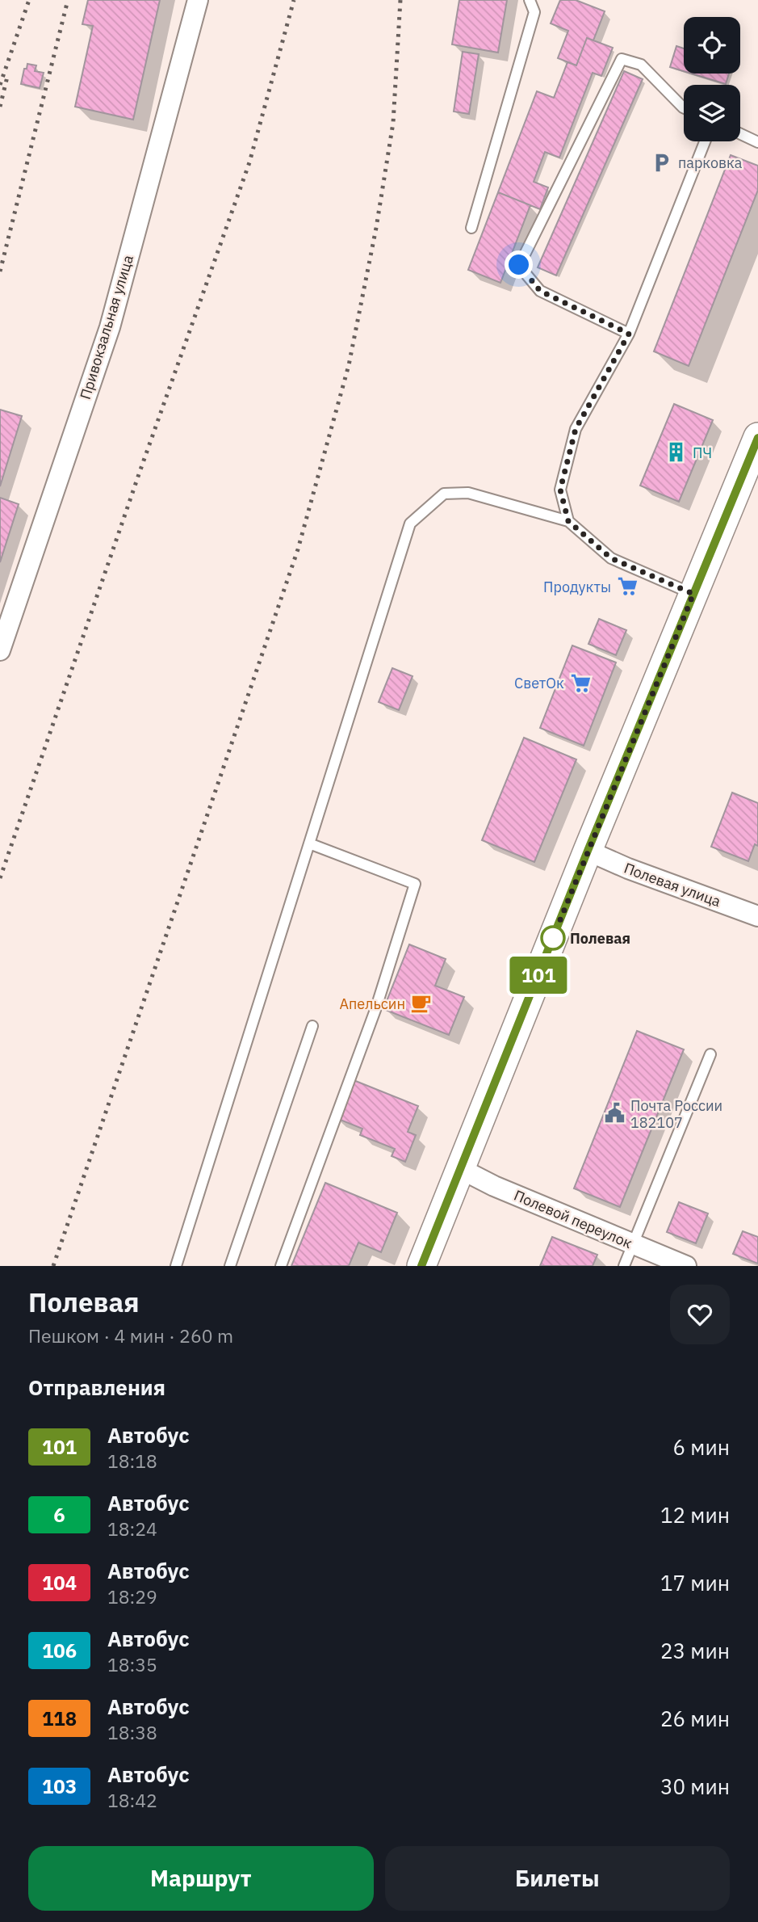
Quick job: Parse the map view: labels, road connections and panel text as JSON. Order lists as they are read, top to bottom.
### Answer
{
  "streets": {
    "street": ["Привокзальная улица", "Полевая улица", "Полевой переулок"]
  },
  "places": {
    "parking": ["парковка"],
    "building": ["ПЧ"],
    "supermarket": ["Продукты", "СветОк"],
    "other": ["Полевая"],
    "cafe": ["Апельсин"],
    "public building": ["Почта России 182107"]
  },
  "lines": ["bus line 101"],
  "page": {
    "on_map": "101",
    "heading": [
      ["Полевая", "Пешком · 4 мин · 260 m"],
      "Отправления"
    ],
    "list": [
      {
        "mark": "101",
        "name": "Автобус",
        "note": "18:18",
        "value": "6 мин"
      },
      {
        "mark": "6",
        "name": "Автобус",
        "note": "18:24",
        "value": "12 мин"
      },
      {
        "mark": "104",
        "name": "Автобус",
        "note": "18:29",
        "value": "17 мин"
      },
      {
        "mark": "106",
        "name": "Автобус",
        "note": "18:35",
        "value": "23 мин"
      },
      {
        "mark": "118",
        "name": "Автобус",
        "note": "18:38",
        "value": "26 мин"
      },
      {
        "mark": "103",
        "name": "Автобус",
        "note": "18:42",
        "value": "30 мин"
      }
    ],
    "buttons": ["Маршрут", "Билеты"]
  }
}
